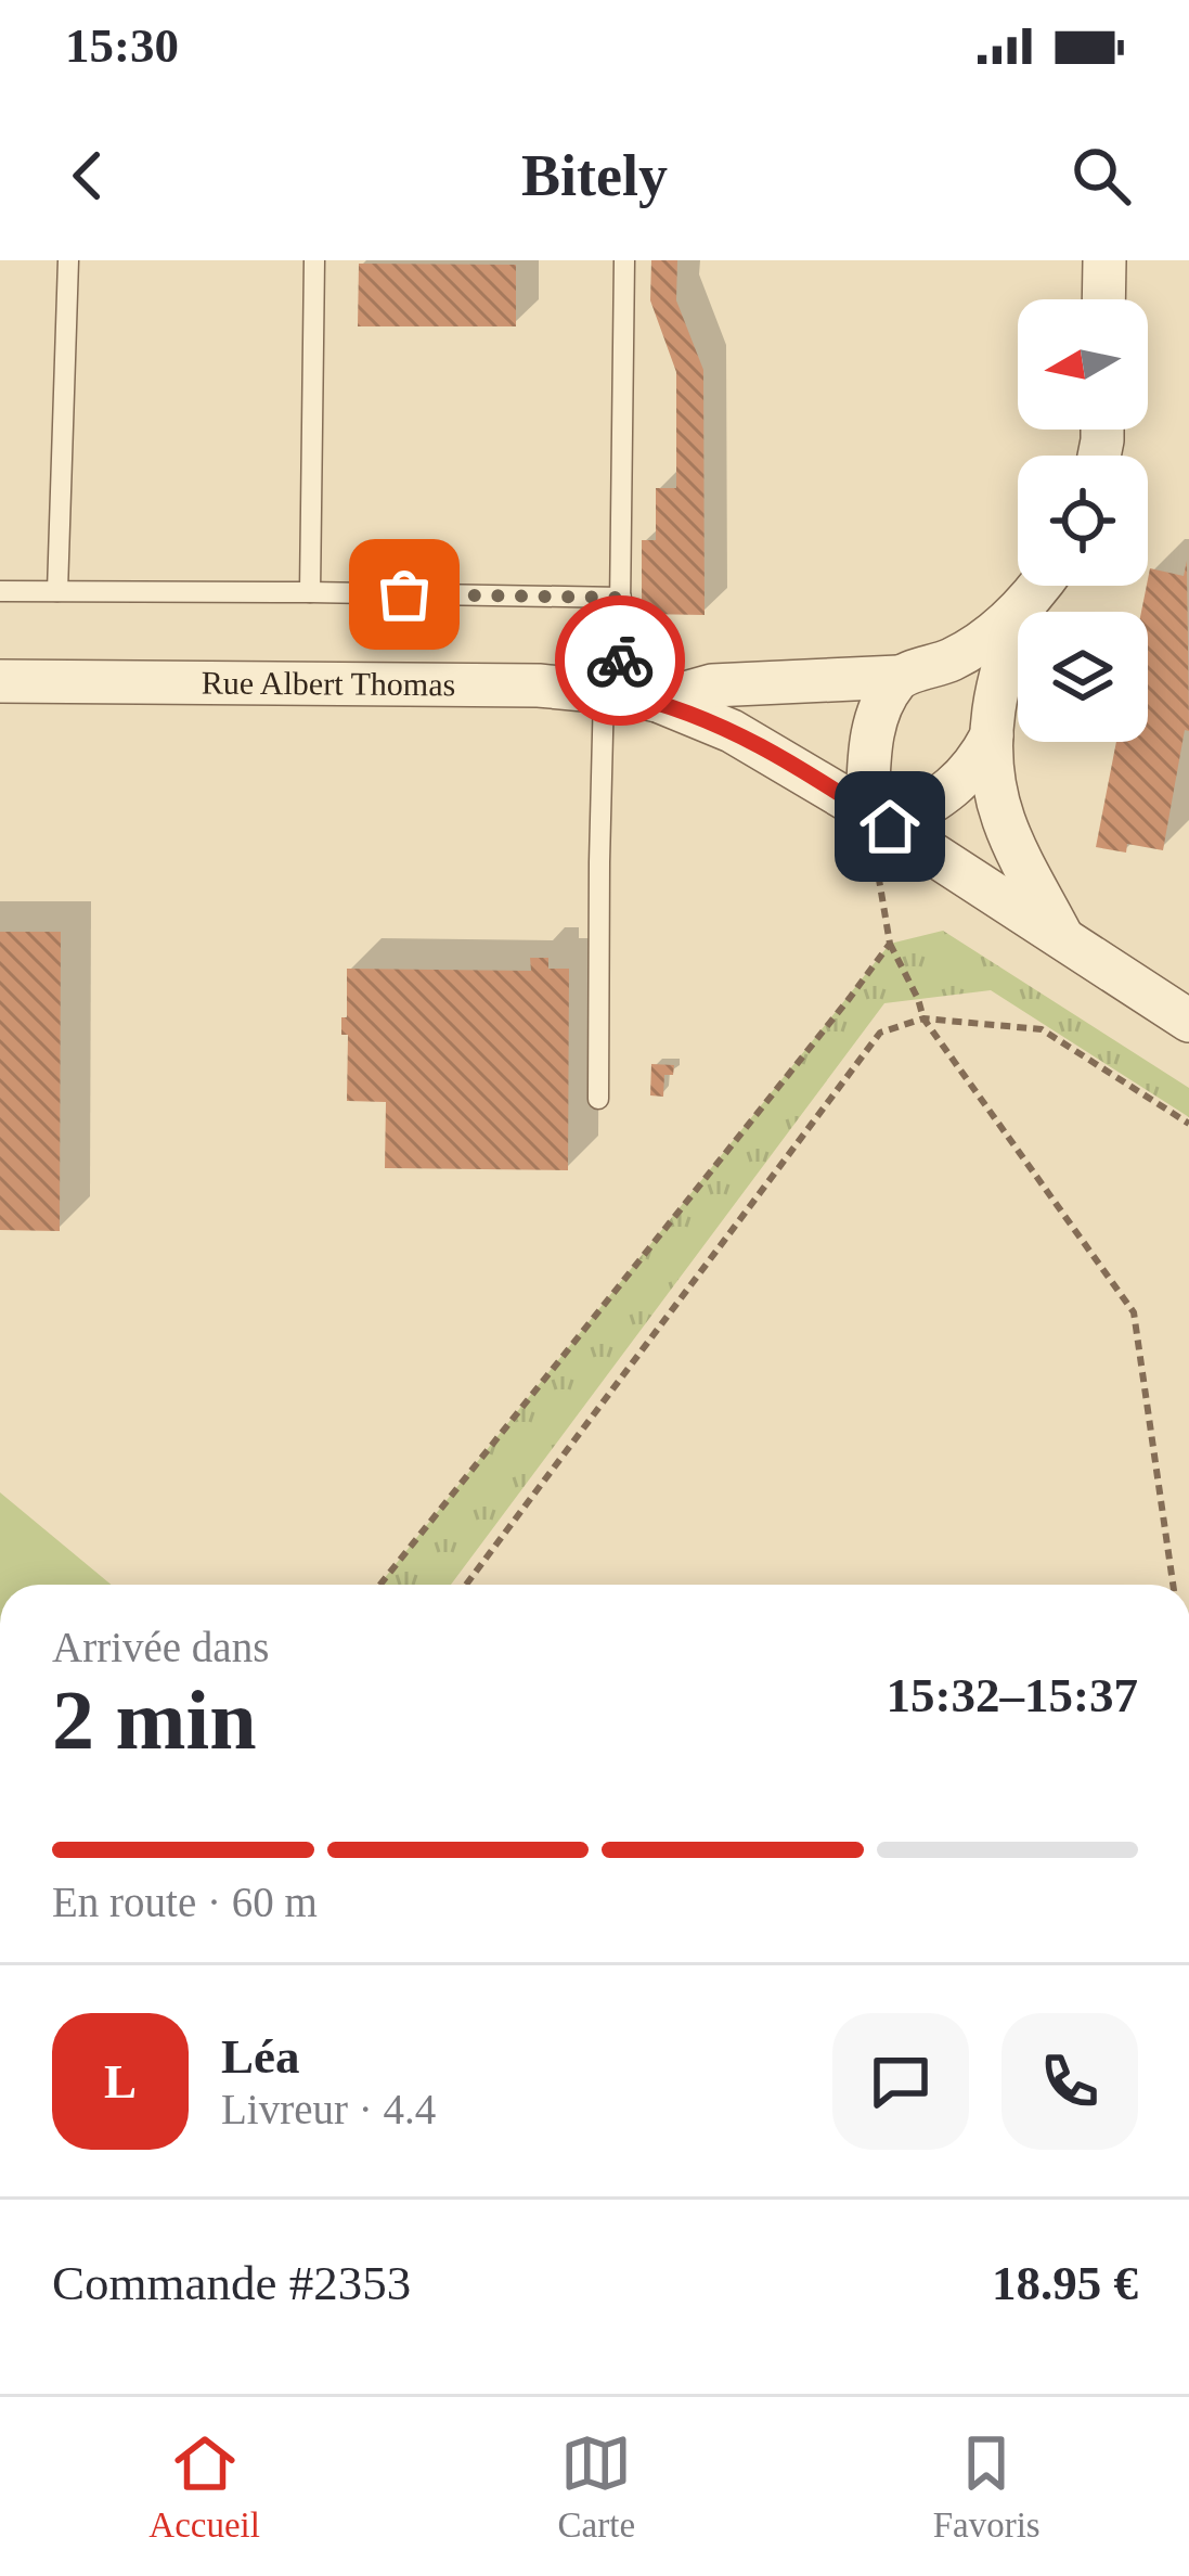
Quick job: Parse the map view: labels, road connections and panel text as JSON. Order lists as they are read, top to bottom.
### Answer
{
  "streets": {
    "street": ["Rue Albert Thomas"]
  },
  "north": "left",
  "page": {
    "status": "15:30",
    "header": "Bitely",
    "heading": ["2 min", "Arrivée dans", "15:32–15:37"],
    "panel": [
      "Léa",
      "Livreur · 4.4",
      "Commande #2353",
      "18.95 €"
    ],
    "bar": "En route · 60 m",
    "round": "L",
    "tabs": ["Accueil", "Carte", "Favoris"]
  }
}
